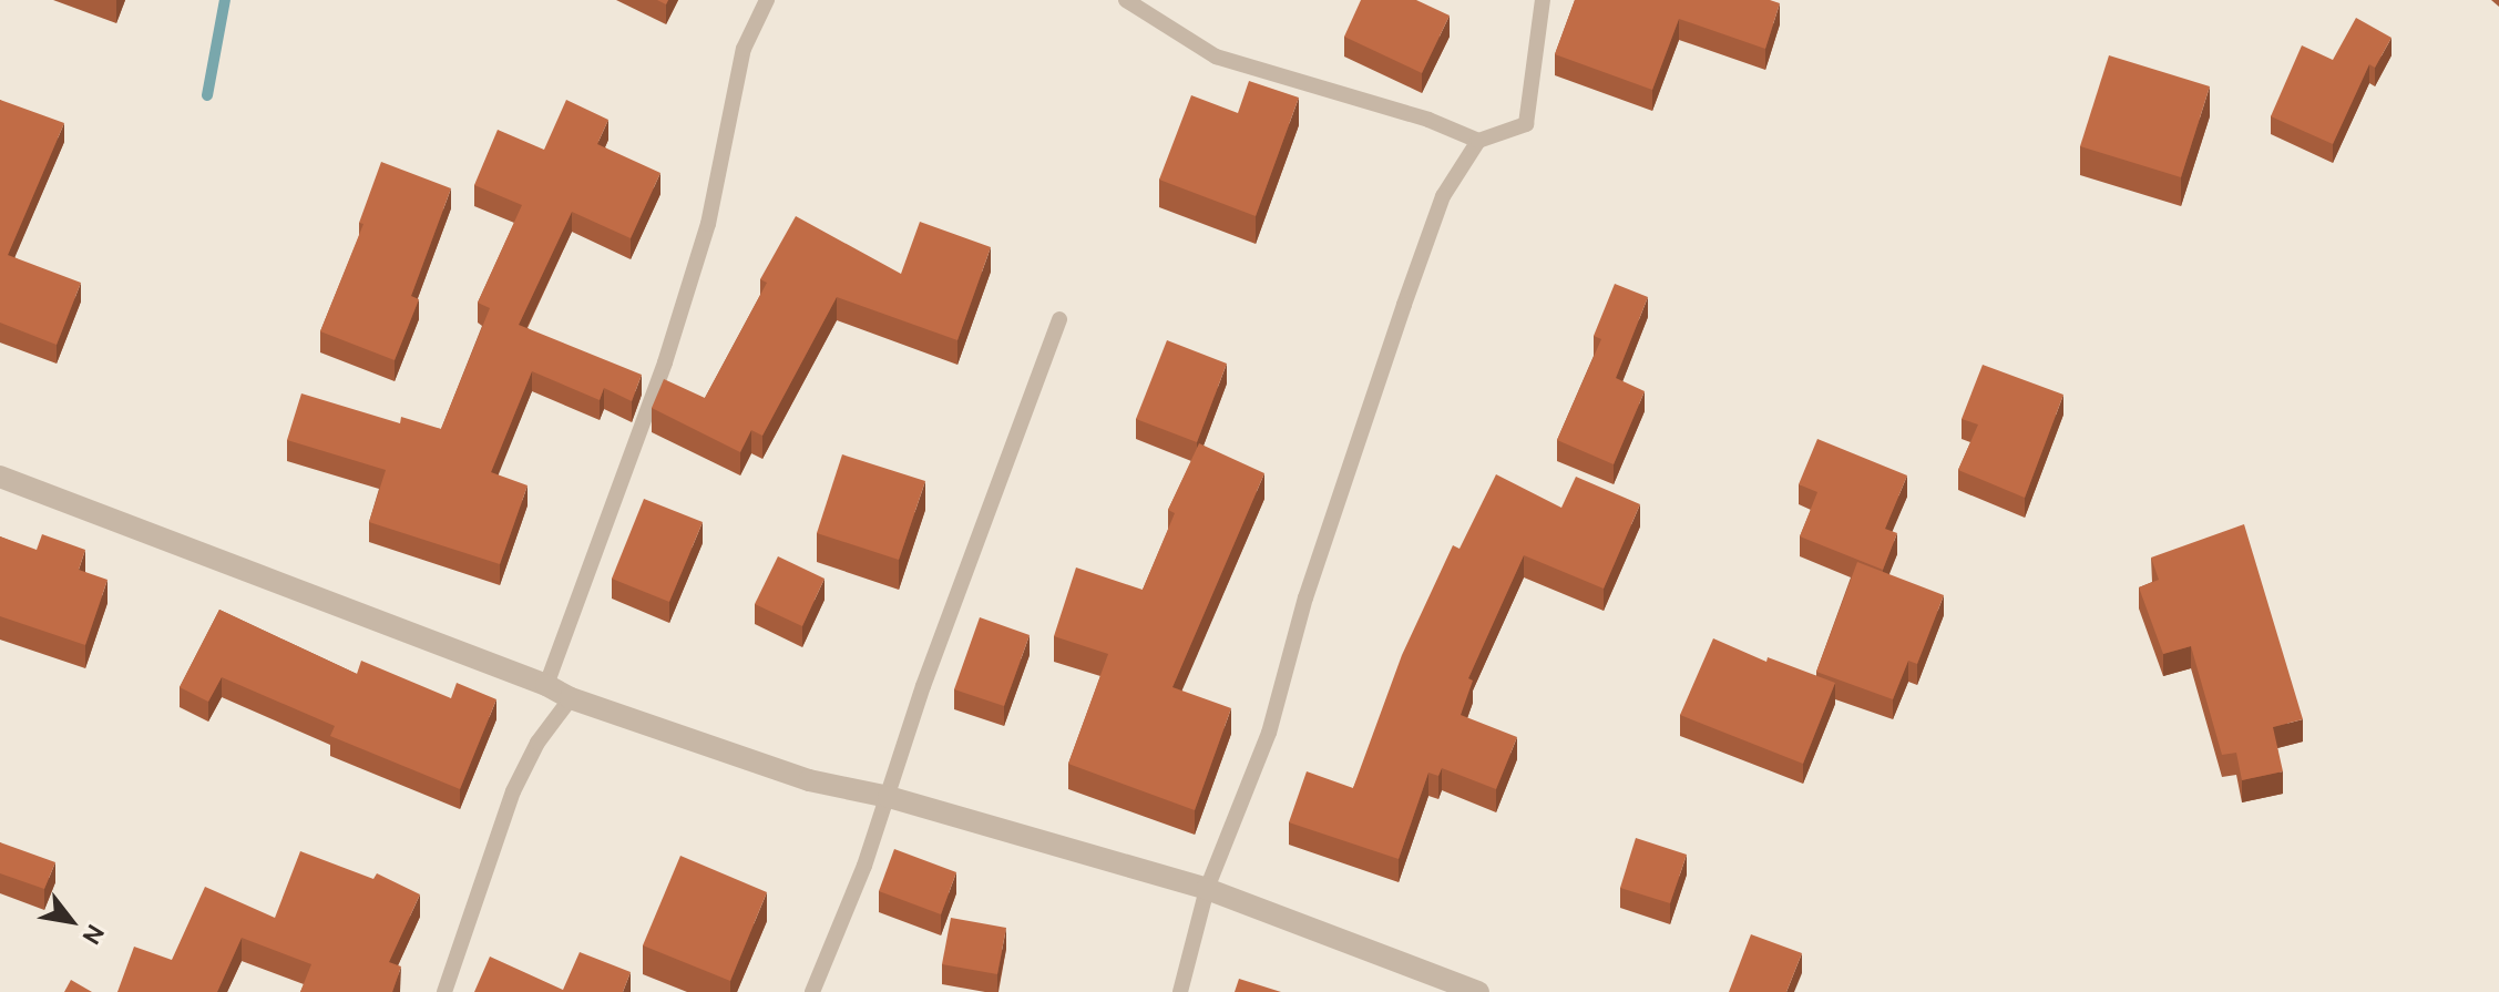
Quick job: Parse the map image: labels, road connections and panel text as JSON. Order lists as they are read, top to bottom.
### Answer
{
  "north": "bottom right"
}
